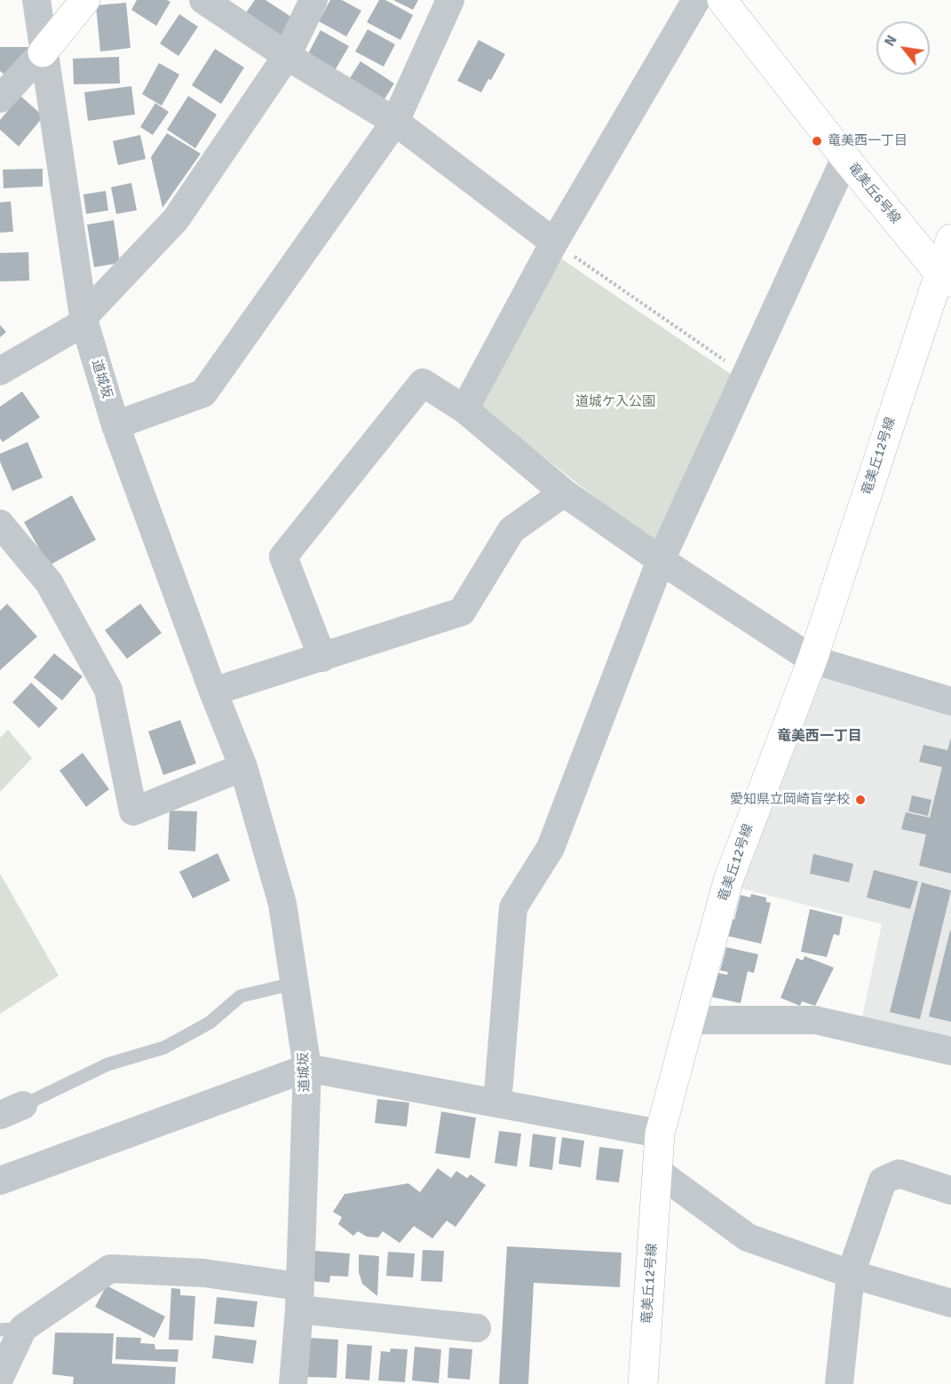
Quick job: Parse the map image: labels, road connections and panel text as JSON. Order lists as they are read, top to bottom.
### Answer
{
  "streets": {
    "street": ["竜美丘6号線", "道城坂", "竜美丘12号線"]
  },
  "crossings": [
    ["竜美丘6号線", "竜美丘12号線"]
  ],
  "districts": ["竜美西一丁目"],
  "parks": ["道城ケ入公園"],
  "places": ["竜美西一丁目", "愛知県立岡崎盲学校"],
  "north": "top left"
}
